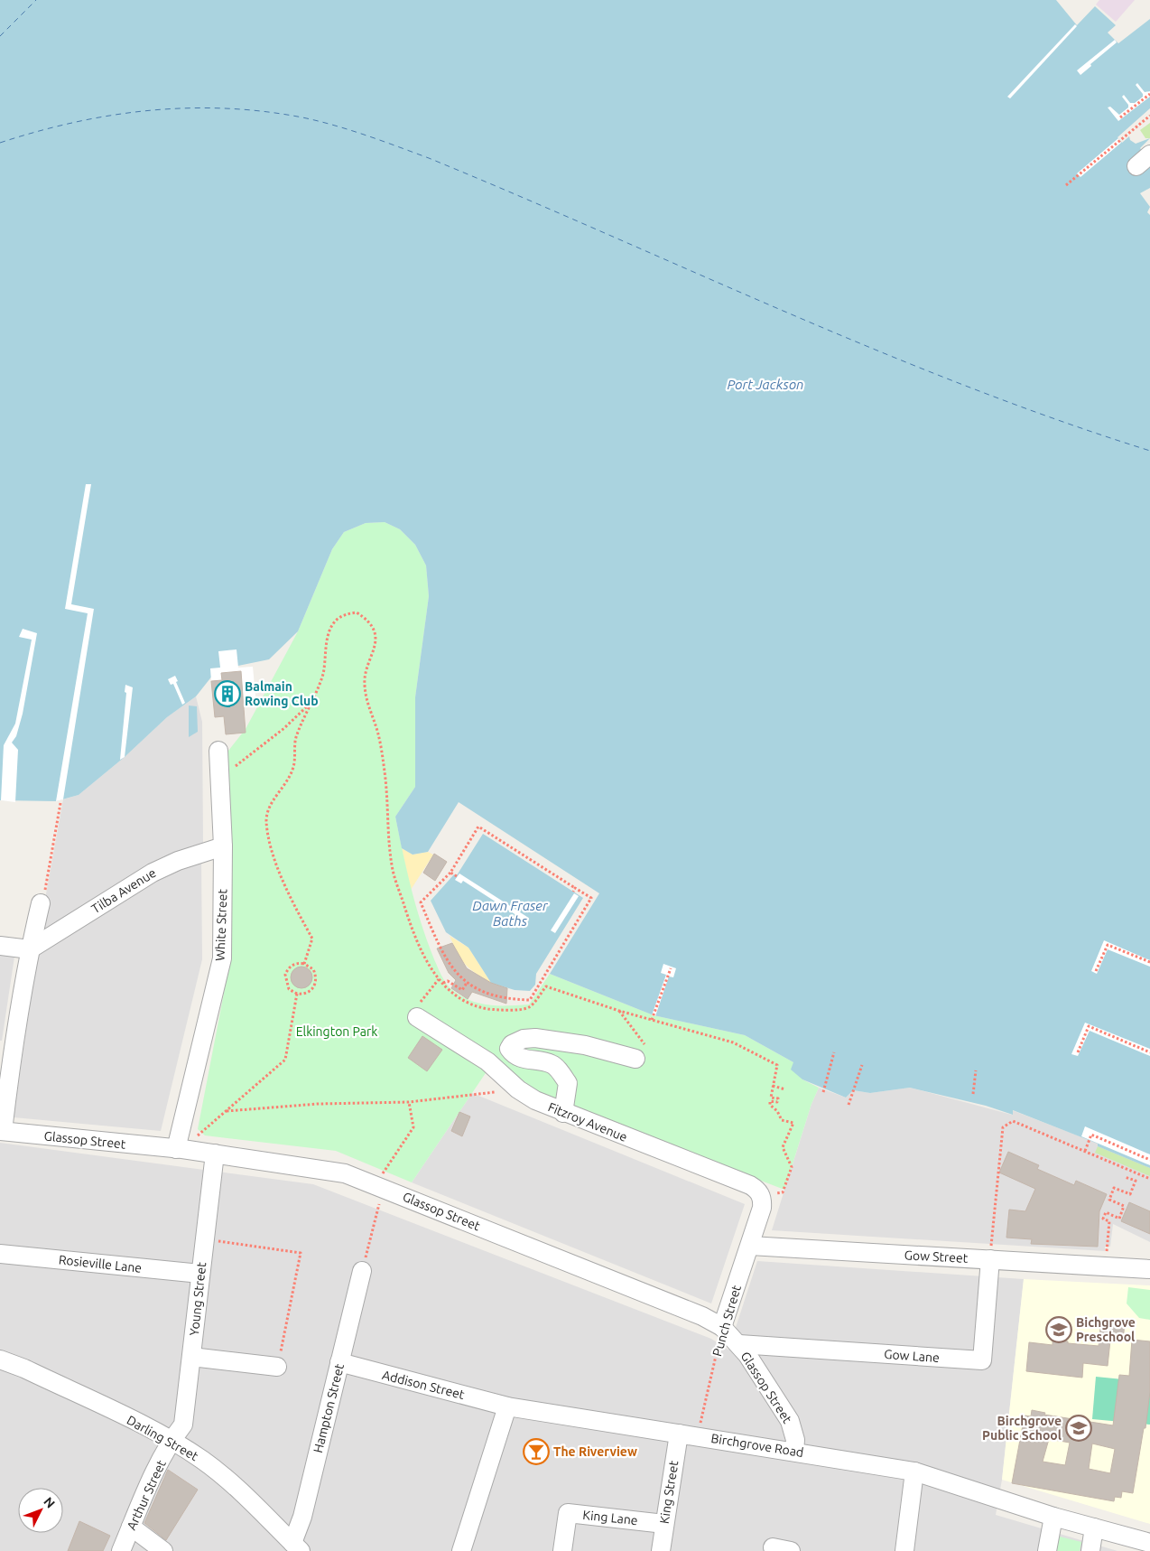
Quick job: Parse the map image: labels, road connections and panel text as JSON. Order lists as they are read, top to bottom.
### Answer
{
  "streets": {
    "street": [
      "Tilba Avenue",
      "White Street",
      "Fitzroy Avenue",
      "Glassop Street",
      "Gow Street",
      "Rosieville Lane",
      "Young Street",
      "Punch Street",
      "Gow Lane",
      "Addison Street",
      "Hampton Street",
      "Darling Street",
      "Birchgrove Road",
      "King Street",
      "Arthur Street",
      "King Lane"
    ]
  },
  "crossings": [
    ["Tilba Avenue", "White Street"],
    ["White Street", "Glassop Street"],
    ["Fitzroy Avenue", "Punch Street"],
    ["Glassop Street", "Young Street"],
    ["Glassop Street", "Punch Street"],
    ["Glassop Street", "Gow Lane"],
    ["Glassop Street", "Birchgrove Road"],
    ["Gow Street", "Punch Street"],
    ["Gow Street", "Gow Lane"],
    ["Rosieville Lane", "Young Street"],
    ["Young Street", "Darling Street"],
    ["Young Street", "Arthur Street"],
    ["Punch Street", "Birchgrove Road"],
    ["Addison Street", "Hampton Street"],
    ["Addison Street", "Birchgrove Road"],
    ["Hampton Street", "Darling Street"],
    ["Darling Street", "Arthur Street"],
    ["Birchgrove Road", "King Street"],
    ["King Street", "King Lane"]
  ],
  "water": ["Port Jackson", "Dawn Fraser Baths"],
  "parks": ["Elkington Park"],
  "places": {
    "building": ["Balmain Rowing Club"],
    "school or university": ["Bichgrove Preschool", "Birchgrove Public School"],
    "bar": ["The Riverview"]
  },
  "north": "top right"
}
